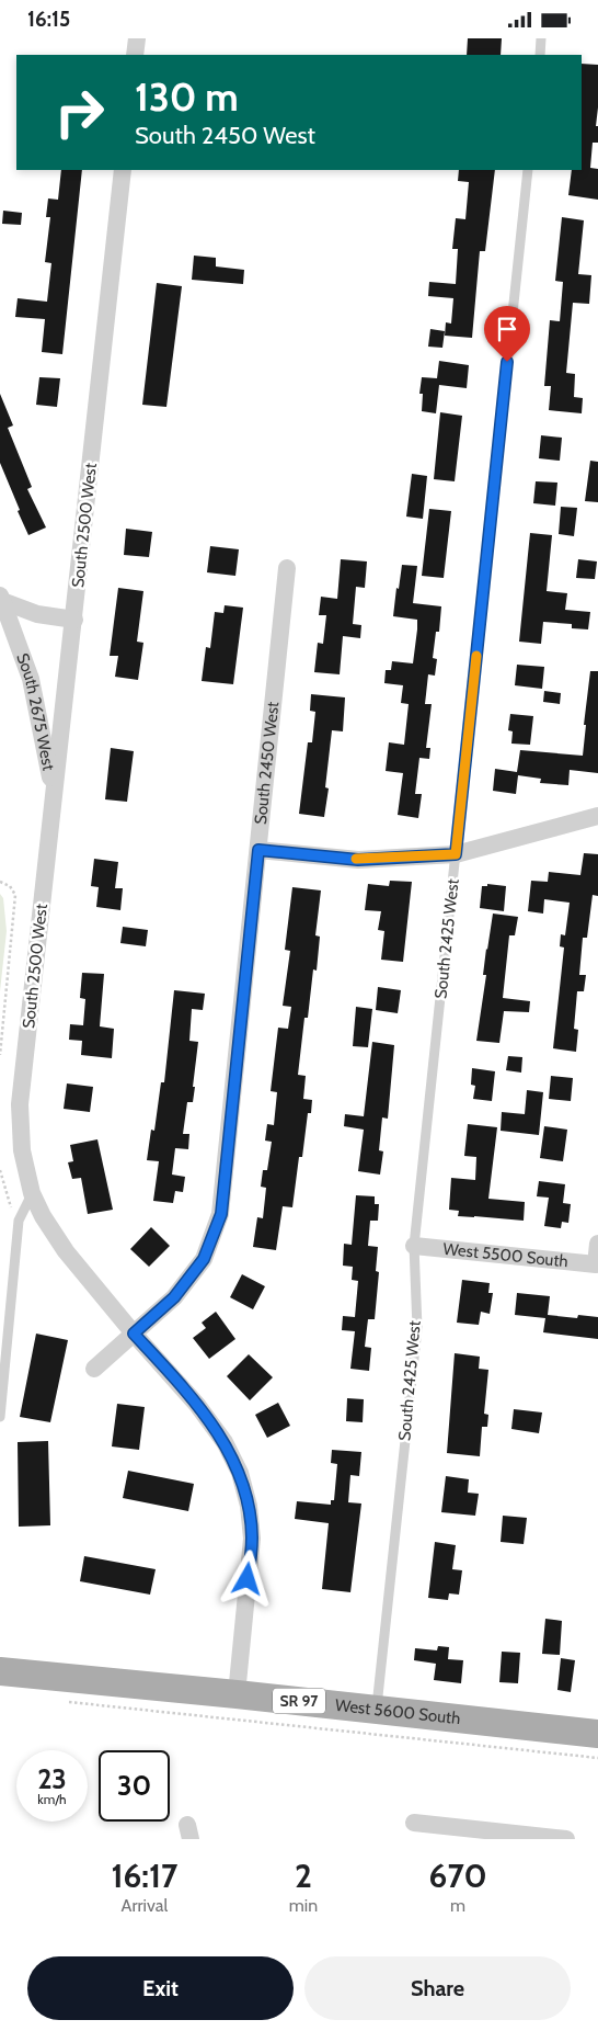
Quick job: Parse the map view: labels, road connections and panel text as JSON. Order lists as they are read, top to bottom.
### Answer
{
  "streets": {
    "main road": ["SR 97", "West 5600 South"],
    "street": [
      "South 2500 West",
      "South 2675 West",
      "South 2450 West",
      "West 5500 South"
    ],
    "lane": ["South 2425 West"]
  },
  "crossings": [
    ["South 2500 West", "South 2675 West"],
    ["South 2500 West", "South 2450 West"],
    ["South 2500 West", "West 5600 South"],
    ["South 2425 West", "West 5500 South"],
    ["South 2425 West", "West 5600 South"]
  ],
  "page": {
    "status": "16:15",
    "turn": ["130 m", "South 2450 West"],
    "speed": "23 km/h",
    "limit": "30",
    "eta": [
      "16:17",
      "Arrival",
      "2",
      "min",
      "670",
      "m"
    ],
    "buttons": ["Exit", "Share"]
  }
}
